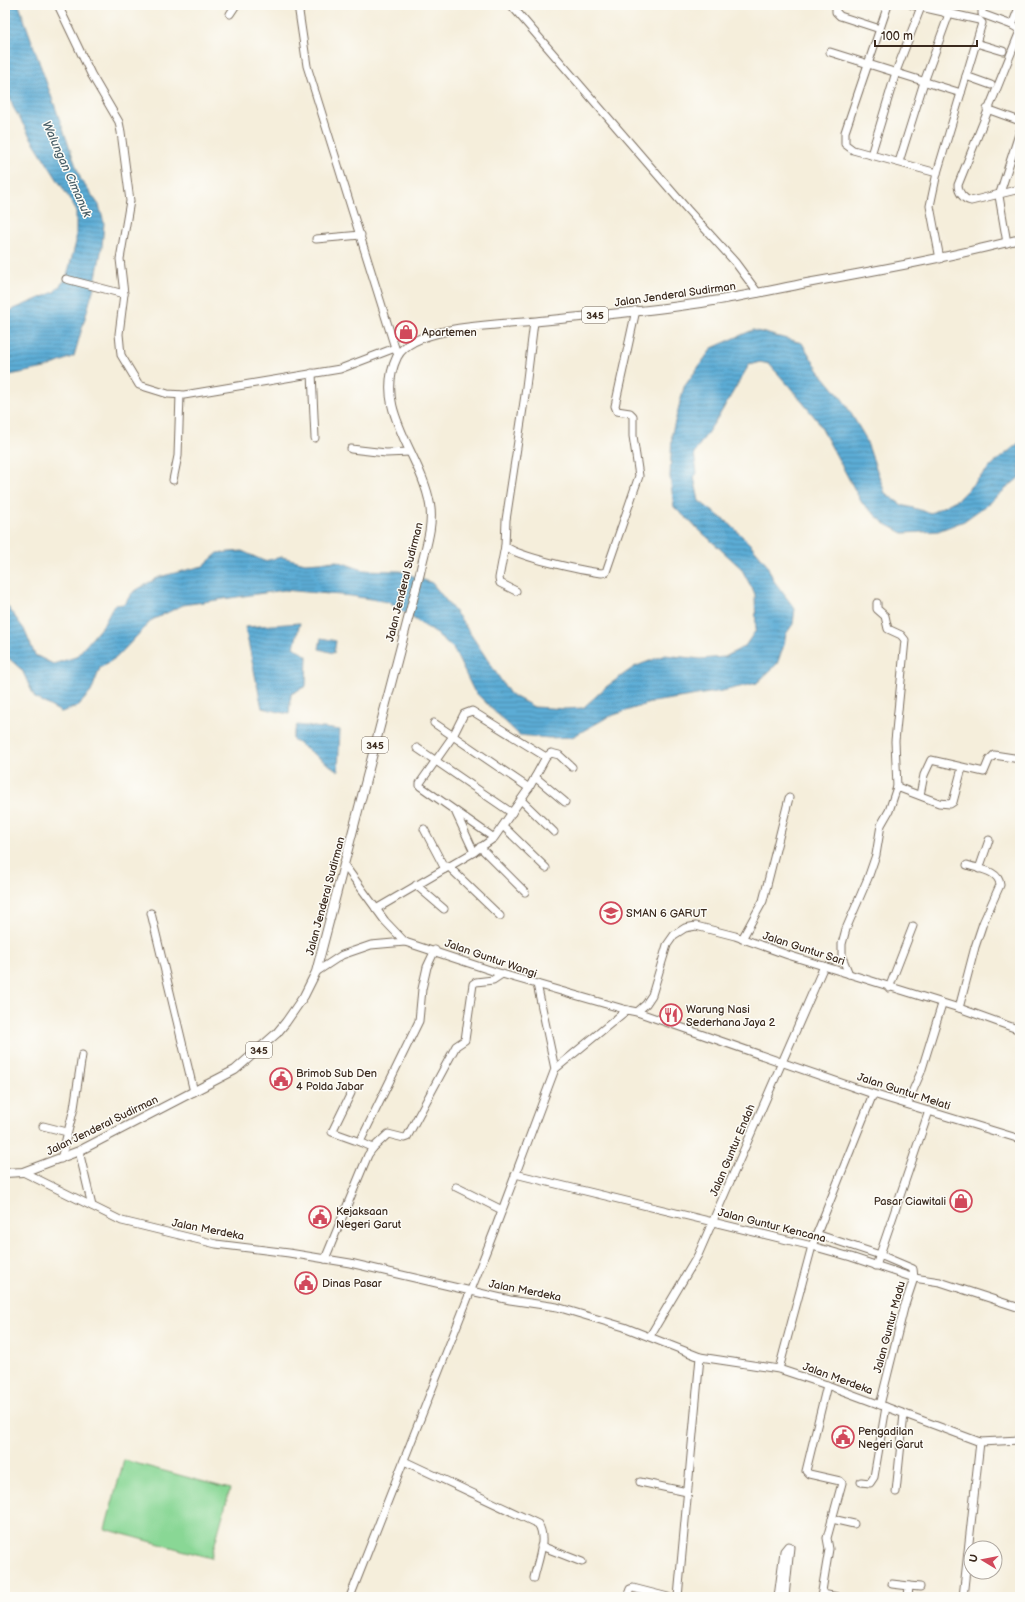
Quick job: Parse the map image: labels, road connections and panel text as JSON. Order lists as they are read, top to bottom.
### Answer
{
  "streets": {
    "main road": ["Jalan Jenderal Sudirman", "345"],
    "street": [
      "Jalan Guntur Sari",
      "Jalan Guntur Wangi",
      "Jalan Guntur Melati",
      "Jalan Guntur Endah",
      "Jalan Guntur Kencana",
      "Jalan Merdeka",
      "Jalan Guntur Madu"
    ]
  },
  "crossings": [
    ["Jalan Jenderal Sudirman", "Jalan Guntur Wangi"],
    ["Jalan Jenderal Sudirman", "Jalan Merdeka"],
    ["Jalan Guntur Sari", "Jalan Guntur Melati"],
    ["Jalan Guntur Sari", "Jalan Guntur Endah"],
    ["Jalan Guntur Melati", "Jalan Guntur Endah"],
    ["Jalan Guntur Endah", "Jalan Guntur Kencana"],
    ["Jalan Guntur Endah", "Jalan Merdeka"],
    ["Jalan Guntur Kencana", "Jalan Guntur Madu"],
    ["Jalan Merdeka", "Jalan Guntur Madu"]
  ],
  "water": ["Walungan Cimanuk"],
  "places": {
    "shop": ["Apartemen", "Pasar Ciawitali"],
    "school or university": ["SMAN 6 GARUT"],
    "restaurant": ["Warung Nasi Sederhana Jaya 2"],
    "public building": [
      "Brimob Sub Den 4 Polda Jabar",
      "Kejaksaan Negeri Garut",
      "Dinas Pasar",
      "Pengadilan Negeri Garut"
    ]
  },
  "scale_bar": "100 m",
  "north": "left"
}
